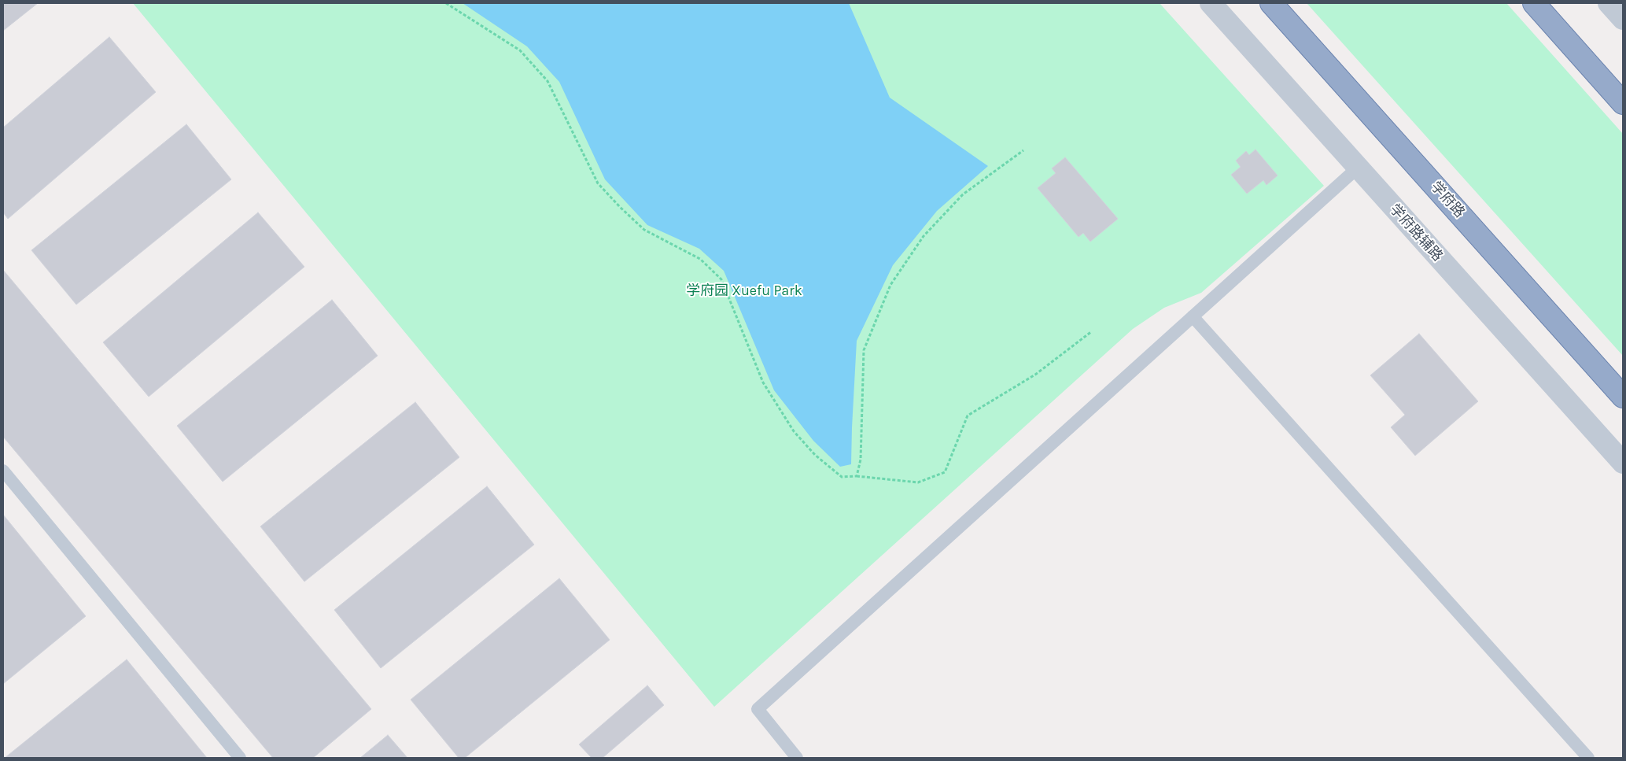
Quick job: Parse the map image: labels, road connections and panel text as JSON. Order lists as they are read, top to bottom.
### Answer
{
  "streets": {
    "highway": ["学府路"],
    "street": ["学府路辅路"]
  },
  "parks": ["学府园 Xuefu Park"]
}
